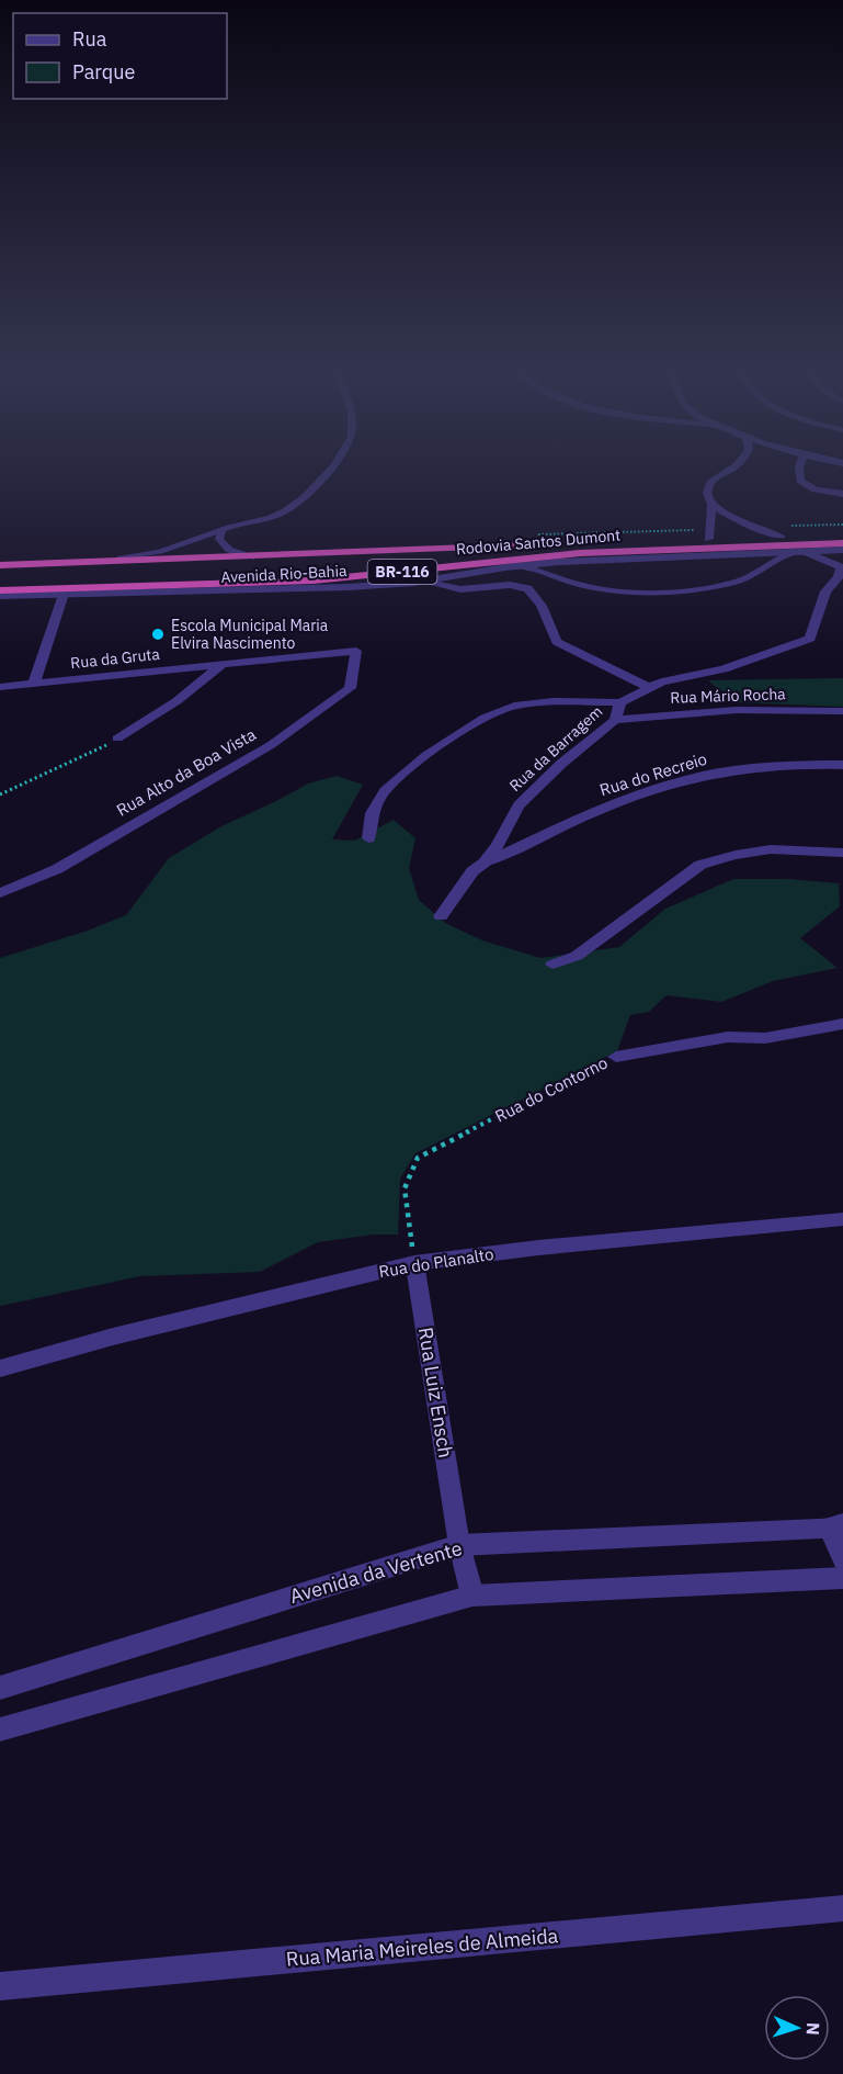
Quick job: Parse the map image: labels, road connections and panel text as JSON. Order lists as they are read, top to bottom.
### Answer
{
  "streets": {
    "highway": ["Rodovia Santos Dumont", "BR-116"],
    "street": [
      "Avenida Rio-Bahia",
      "Rua da Gruta",
      "Rua Mário Rocha",
      "Rua da Barragem",
      "Rua Alto da Boa Vista",
      "Rua do Recreio",
      "Rua do Contorno",
      "Rua do Planalto",
      "Rua Luiz Ensch",
      "Avenida da Vertente",
      "Rua Maria Meireles de Almeida"
    ]
  },
  "crossings": [
    ["Rodovia Santos Dumont", "Avenida Rio-Bahia"],
    ["Avenida Rio-Bahia", "Rua da Barragem"],
    ["Rua da Gruta", "Rua Alto da Boa Vista"],
    ["Rua Mário Rocha", "Rua da Barragem"],
    ["Rua da Barragem", "Rua do Recreio"],
    ["Rua do Contorno", "Rua do Planalto"],
    ["Rua do Contorno", "Rua Luiz Ensch"],
    ["Rua do Planalto", "Rua Luiz Ensch"],
    ["Rua Luiz Ensch", "Avenida da Vertente"]
  ],
  "places": ["Escola Municipal Maria Elvira Nascimento"],
  "legend": ["Rua", "Parque"],
  "north": "right"
}
